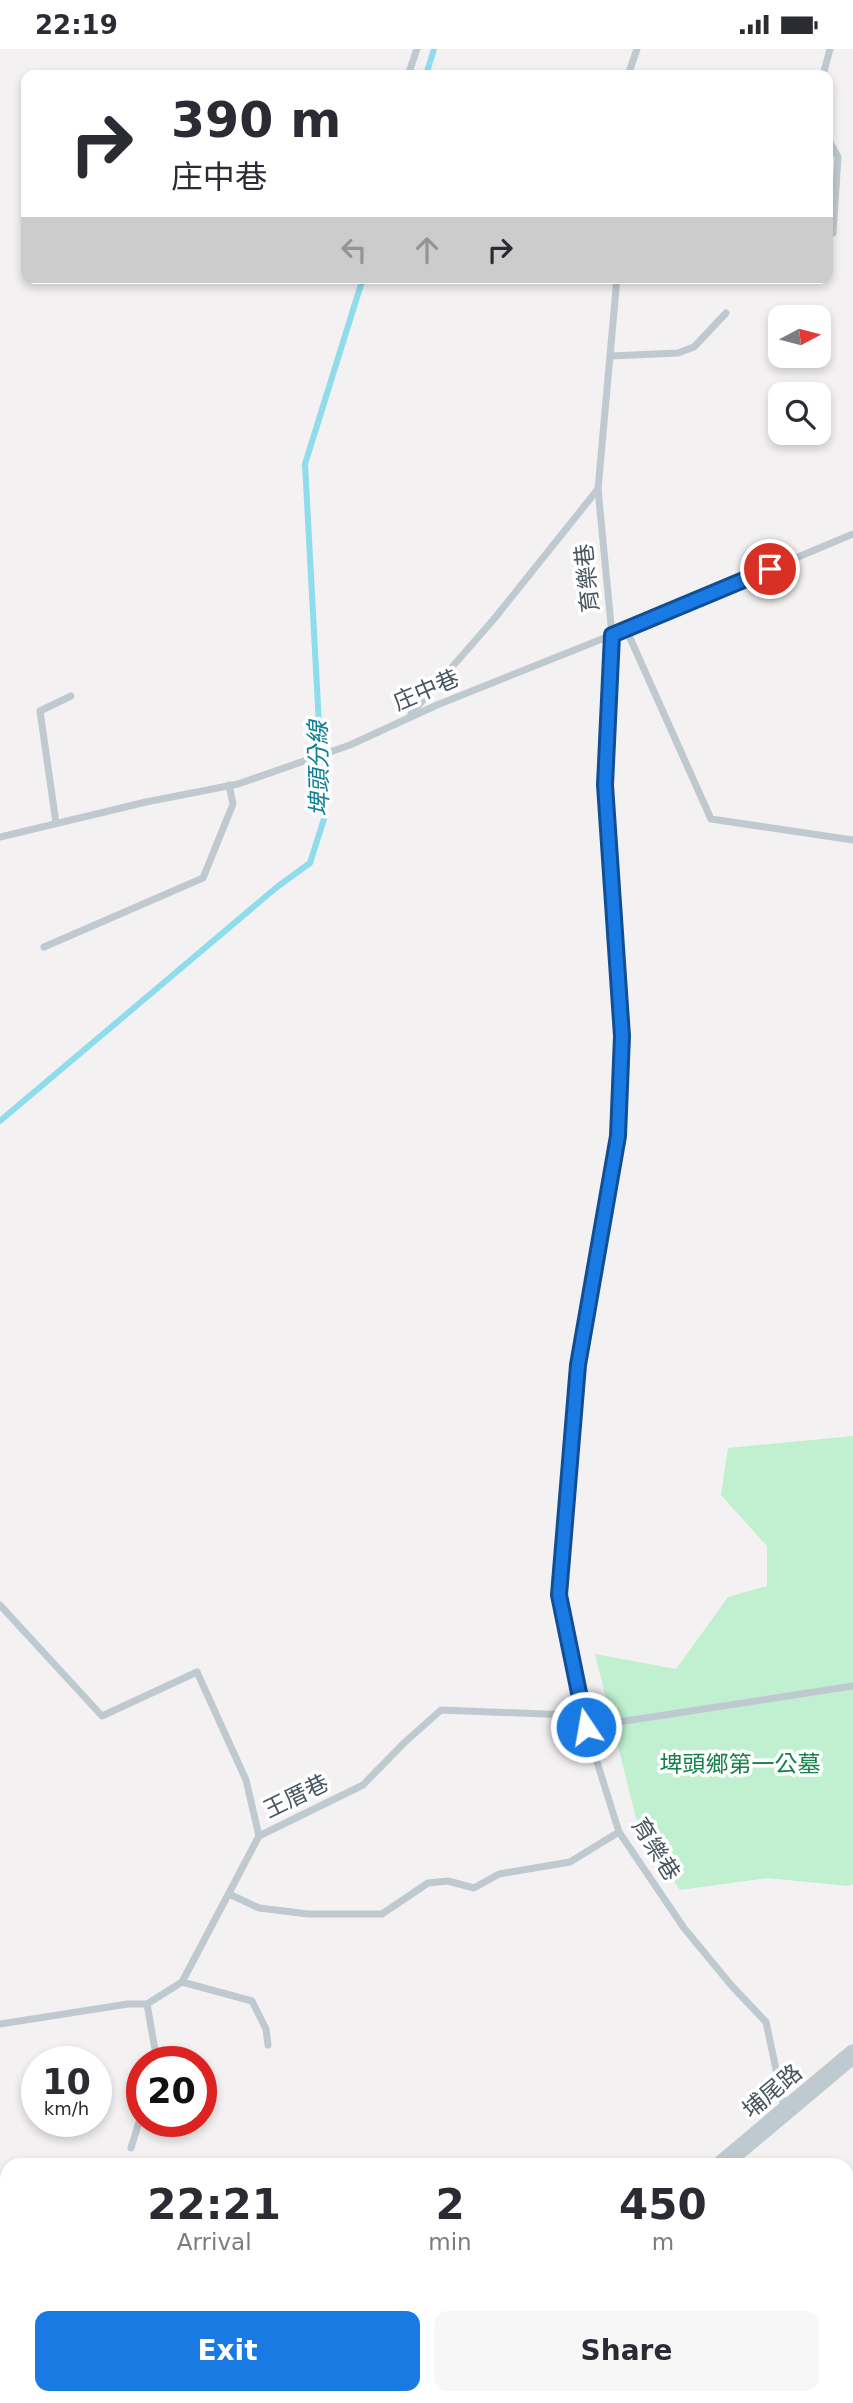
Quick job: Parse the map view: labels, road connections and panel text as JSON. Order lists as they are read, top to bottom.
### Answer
{
  "streets": {
    "street": ["埔尾路"],
    "lane": ["育樂巷", "庄中巷", "王厝巷"]
  },
  "crossings": [
    ["育樂巷", "庄中巷"],
    ["育樂巷", "王厝巷"],
    ["育樂巷", "埔尾路"]
  ],
  "water": ["埤頭分線"],
  "parks": ["埤頭鄉第一公墓"],
  "north": "right",
  "page": {
    "status": "22:19",
    "turn": ["390 m", "庄中巷"],
    "speed": "10 km/h",
    "limit": "20",
    "eta": [
      "22:21",
      "Arrival",
      "2",
      "min",
      "450",
      "m"
    ],
    "buttons": ["Exit", "Share"]
  }
}
